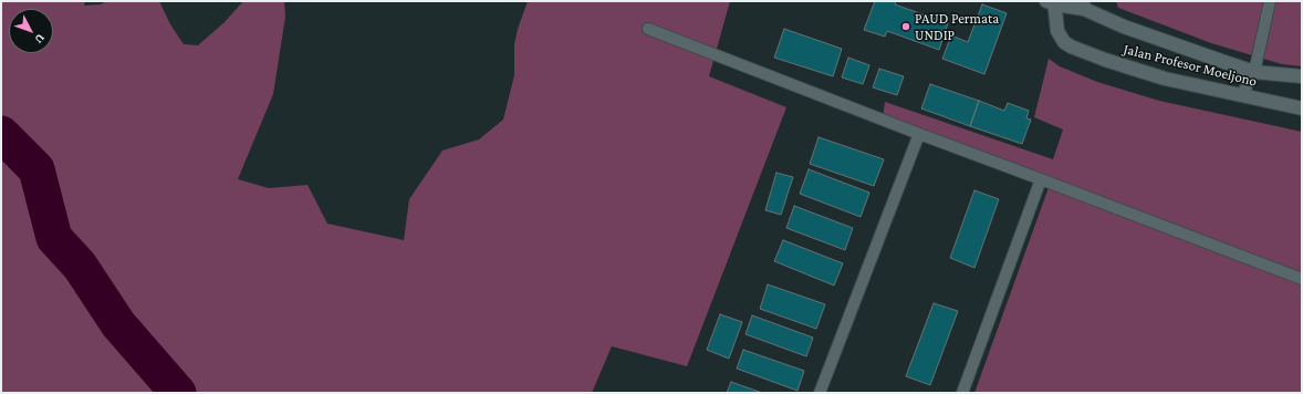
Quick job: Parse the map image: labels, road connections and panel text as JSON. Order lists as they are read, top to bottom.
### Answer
{
  "streets": {
    "street": ["Jalan Profesor Moeljono"]
  },
  "places": ["PAUD Permata UNDIP"],
  "north": "bottom right"
}
